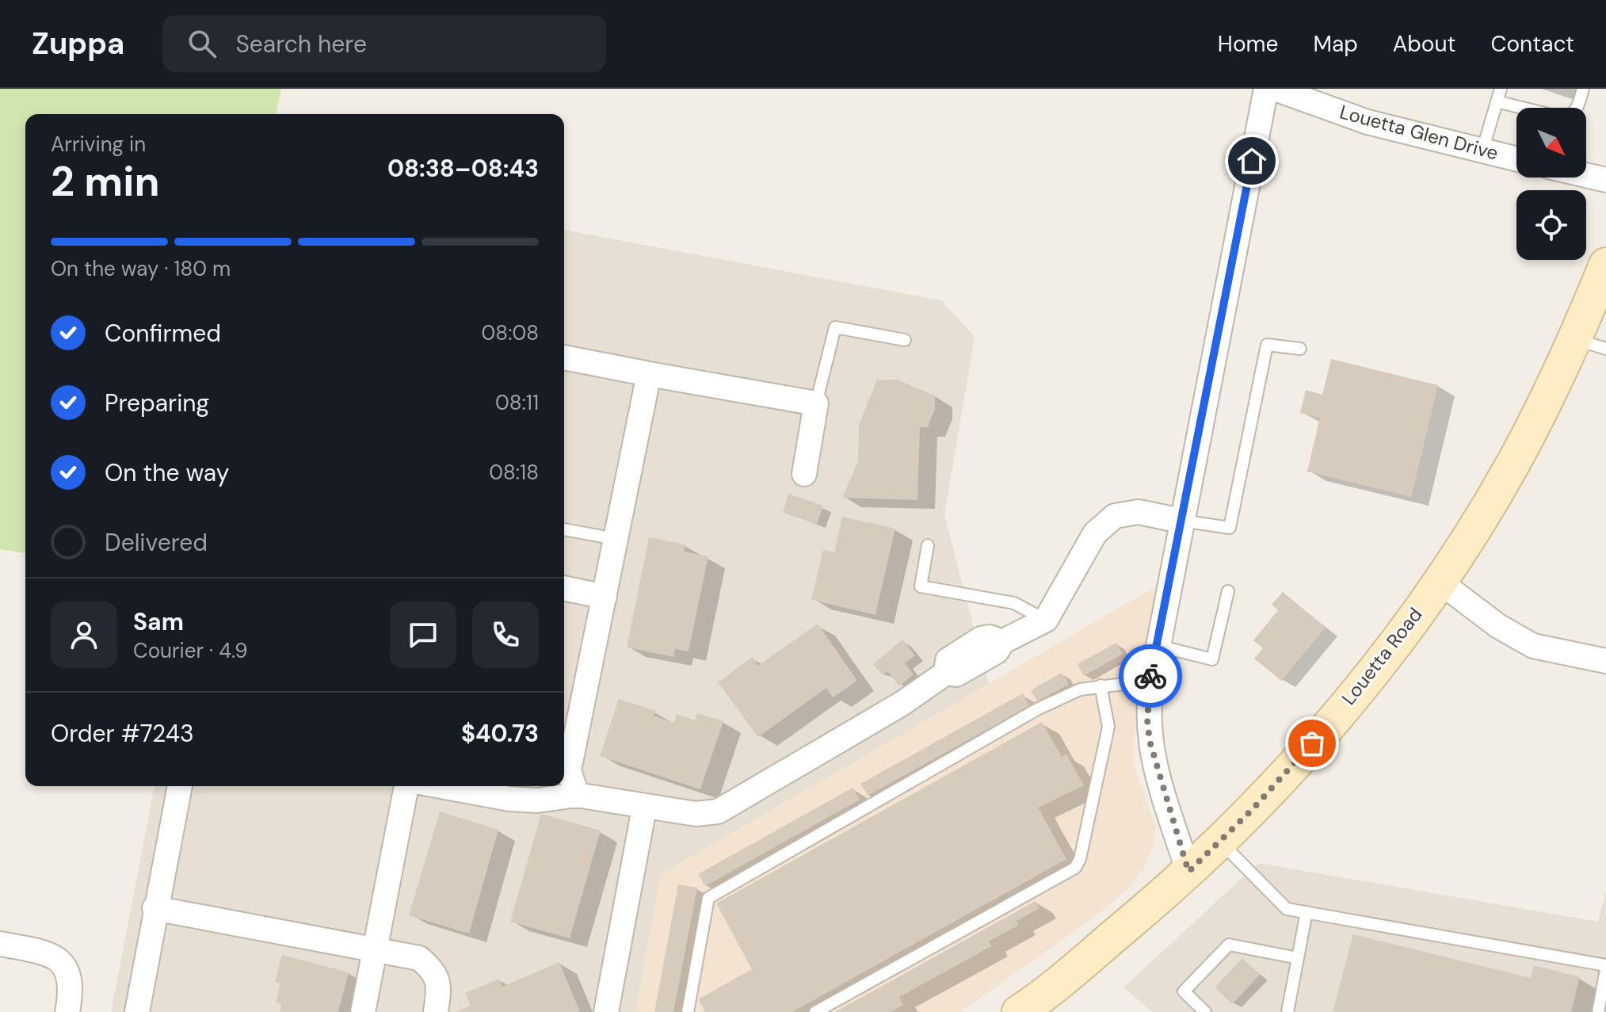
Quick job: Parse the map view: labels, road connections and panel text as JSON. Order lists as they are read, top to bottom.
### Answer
{
  "streets": {
    "main road": ["Louetta Road"],
    "street": ["Louetta Glen Drive"]
  },
  "north": "bottom right",
  "page": {
    "header": "Zuppa",
    "search": "Search here",
    "nav": [
      "Home",
      "Map",
      "About",
      "Contact"
    ],
    "heading": ["2 min", "Arriving in", "08:38–08:43"],
    "panel": [
      "Sam",
      "Courier · 4.9",
      "Order #7243",
      "$40.73"
    ],
    "bar": "On the way · 180 m",
    "list": [
      ["Confirmed", "08:08"],
      ["Preparing", "08:11"],
      ["On the way", "08:18"],
      "Delivered"
    ]
  }
}
